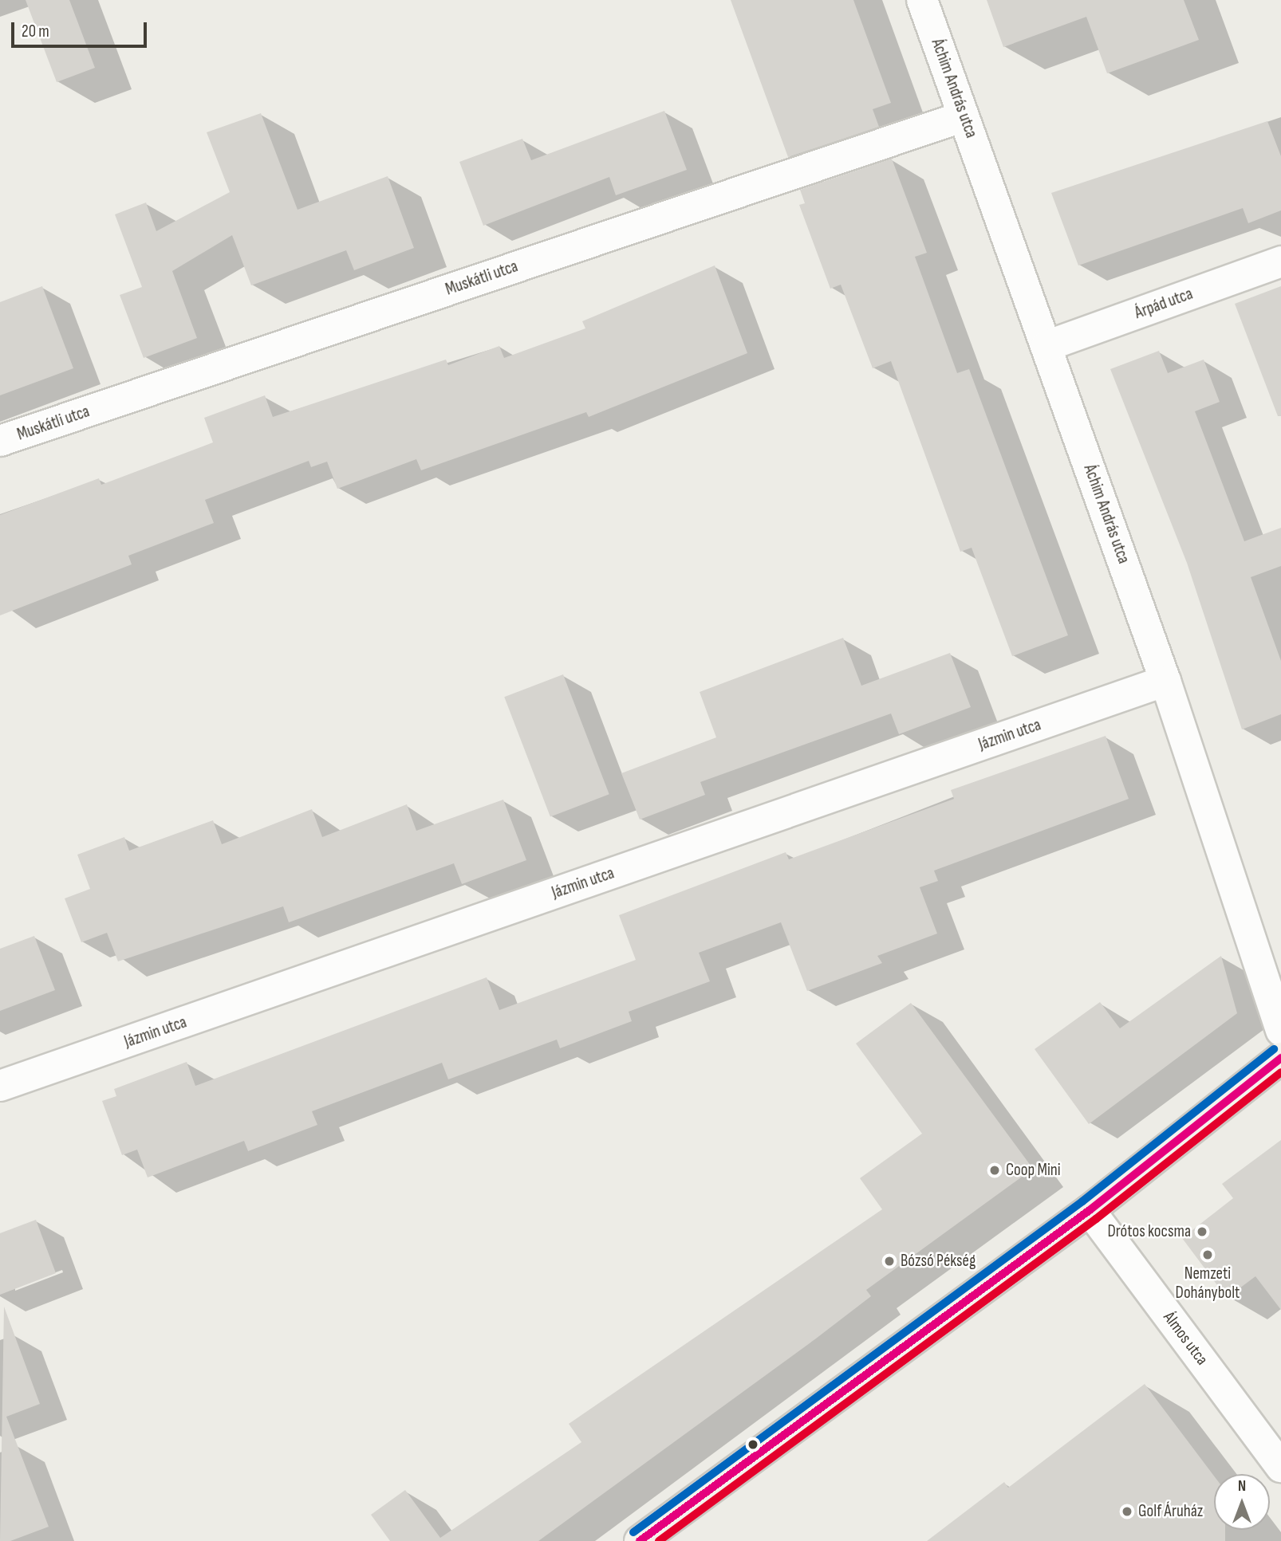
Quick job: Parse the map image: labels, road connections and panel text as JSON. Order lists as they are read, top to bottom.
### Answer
{
  "streets": {
    "street": [
      "Áchim András utca",
      "Muskátli utca",
      "Árpád utca",
      "Jázmin utca",
      "Álmos utca"
    ]
  },
  "crossings": [
    ["Áchim András utca", "Muskátli utca"],
    ["Áchim András utca", "Árpád utca"],
    ["Áchim András utca", "Jázmin utca"]
  ],
  "places": [
    "Coop Mini",
    "Drótos kocsma",
    "Nemzeti Dohánybolt",
    "Bózsó Pékség",
    "Golf Áruház"
  ],
  "scale_bar": "20 m",
  "north": "top"
}
